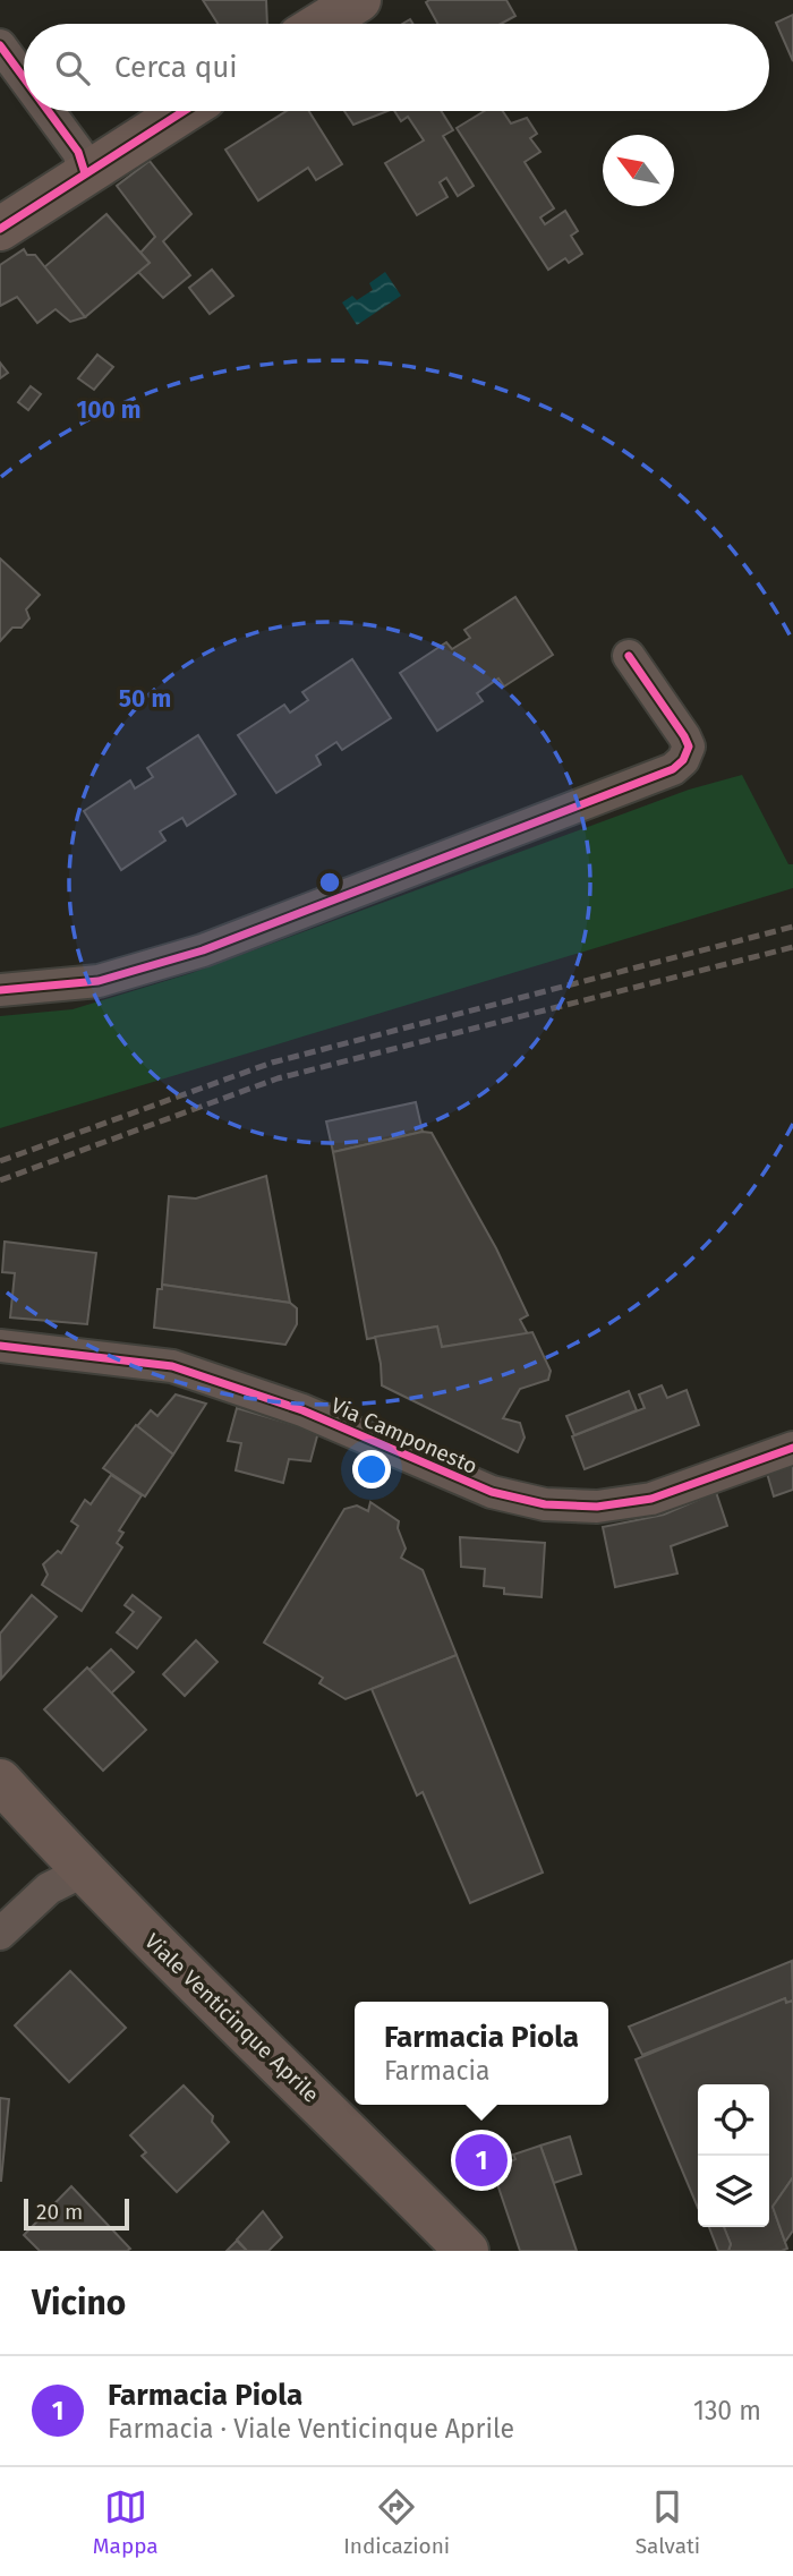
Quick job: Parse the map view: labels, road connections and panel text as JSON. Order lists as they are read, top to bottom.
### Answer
{
  "streets": {
    "main road": ["Viale Venticinque Aprile"],
    "street": ["Via Camponesto"]
  },
  "scale_bar": "20 m",
  "north": "top left",
  "page": {
    "search": "Cerca qui",
    "popup": ["Farmacia Piola", "Farmacia"],
    "pins": "1",
    "scale": "20 m",
    "heading": "Vicino",
    "list": [
      {
        "mark": "1",
        "name": "Farmacia Piola",
        "note": "Farmacia · Viale Venticinque Aprile",
        "value": "130 m"
      }
    ],
    "nav": ["Mappa", "Indicazioni", "Salvati"]
  },
  "rings": ["100 m", "50 m"]
}
